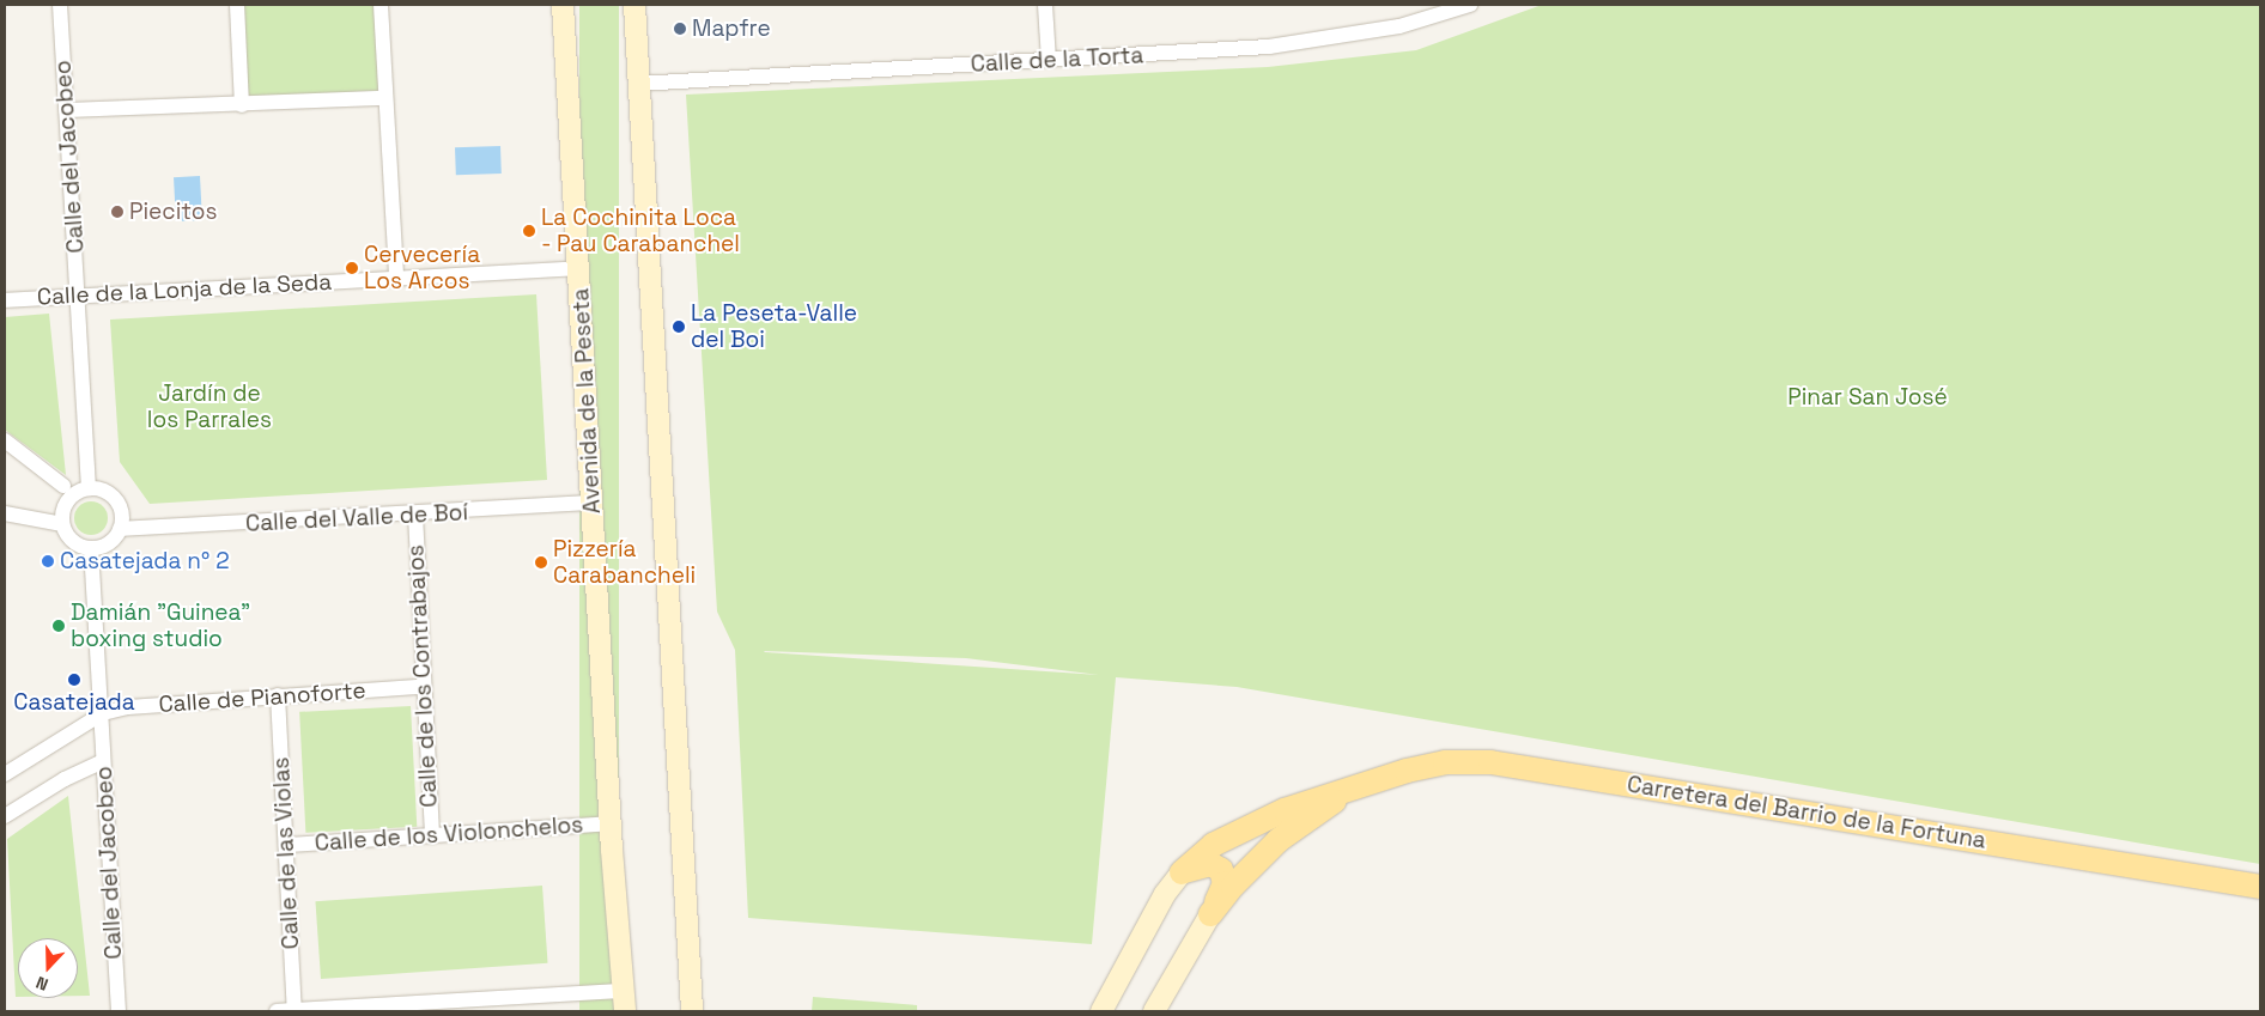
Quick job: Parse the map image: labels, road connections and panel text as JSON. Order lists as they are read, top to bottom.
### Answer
{
  "streets": {
    "main road": ["Carretera del Barrio de la Fortuna"],
    "street": [
      "Calle de la Torta",
      "Calle del Jacobeo",
      "Calle de la Lonja de la Seda",
      "Avenida de la Peseta",
      "Calle del Valle de Boí",
      "Calle de los Contrabajos",
      "Calle de Pianoforte",
      "Calle de los Violonchelos",
      "Calle de las Violas"
    ]
  },
  "crossings": [
    ["Calle del Jacobeo", "Calle de la Lonja de la Seda"],
    ["Calle del Jacobeo", "Calle del Valle de Boí"],
    ["Calle del Jacobeo", "Calle de Pianoforte"],
    ["Calle de la Lonja de la Seda", "Avenida de la Peseta"],
    ["Avenida de la Peseta", "Calle del Valle de Boí"],
    ["Avenida de la Peseta", "Calle de los Violonchelos"],
    ["Calle del Valle de Boí", "Calle de los Contrabajos"],
    ["Calle de los Contrabajos", "Calle de Pianoforte"],
    ["Calle de los Contrabajos", "Calle de los Violonchelos"],
    ["Calle de Pianoforte", "Calle de las Violas"],
    ["Calle de los Violonchelos", "Calle de las Violas"]
  ],
  "parks": ["Jardín de los Parrales", "Pinar San José"],
  "places": [
    "Mapfre",
    "Piecitos",
    "La Cochinita Loca - Pau Carabanchel",
    "Cervecería Los Arcos",
    "La Peseta-Valle del Boi",
    "Casatejada n° 2",
    "Pizzería Carabancheli",
    "Damián \"Guinea\" boxing studio",
    "Casatejada"
  ],
  "north": "bottom"
}
